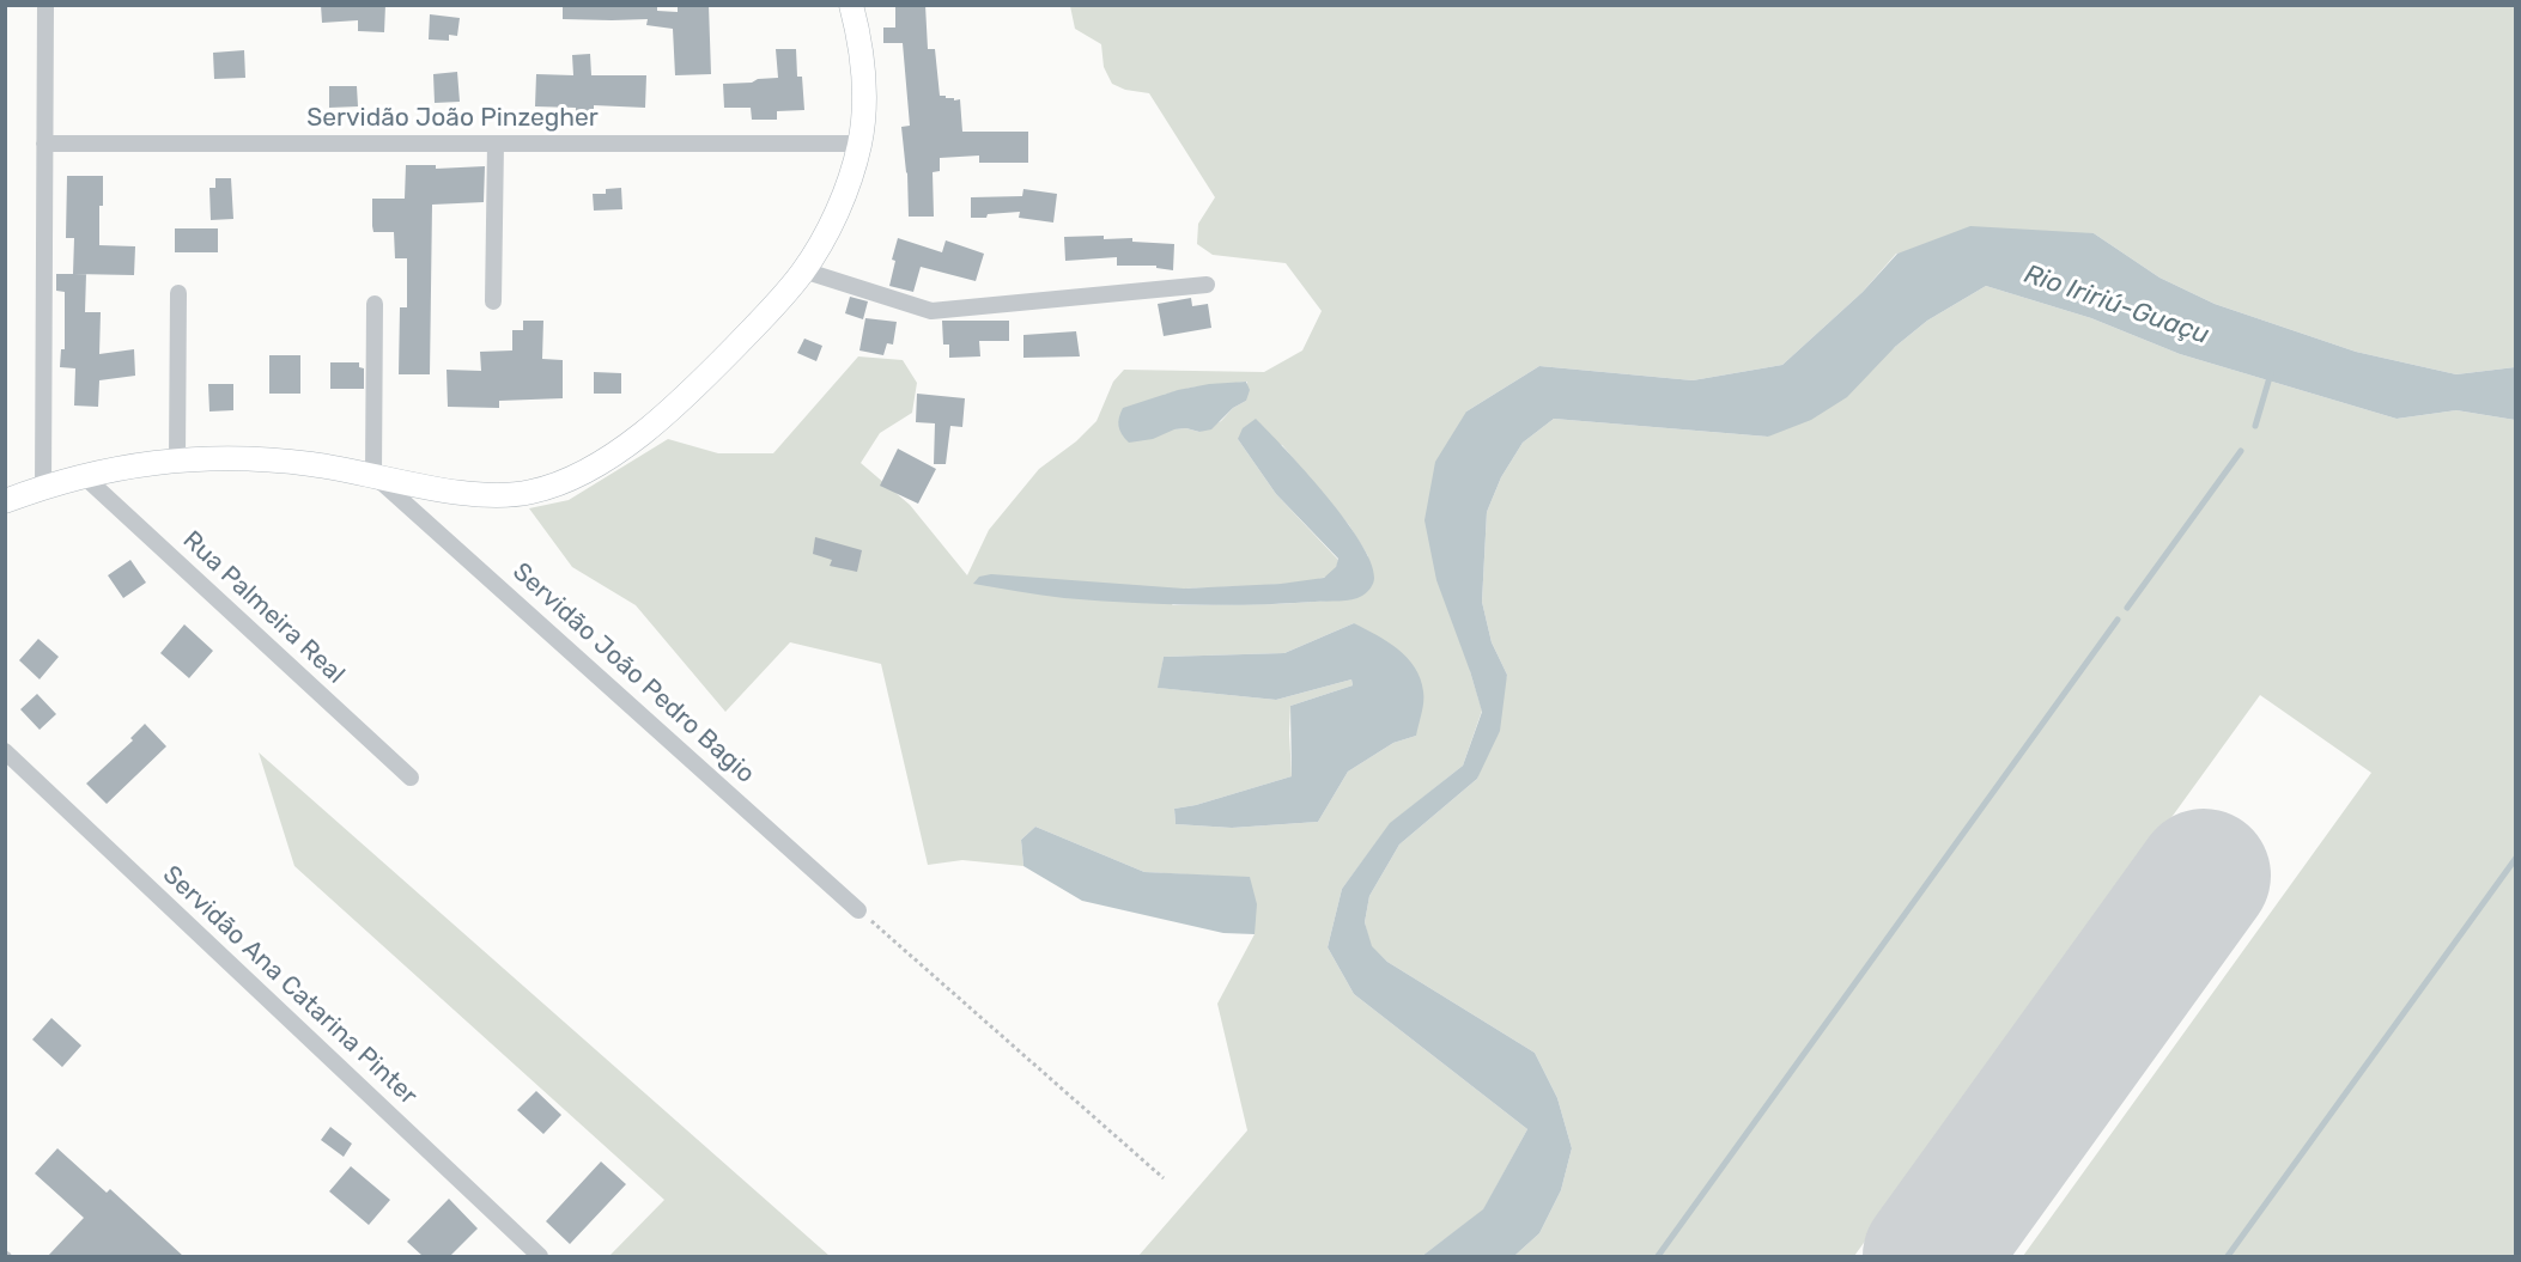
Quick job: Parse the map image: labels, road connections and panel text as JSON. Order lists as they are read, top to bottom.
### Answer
{
  "streets": {
    "street": [
      "Servidão João Pinzegher",
      "Rua Palmeira Real",
      "Servidão João Pedro Bagio",
      "Servidão Ana Catarina Pinter"
    ]
  },
  "water": ["Rio Iririú-Guaçu"]
}
